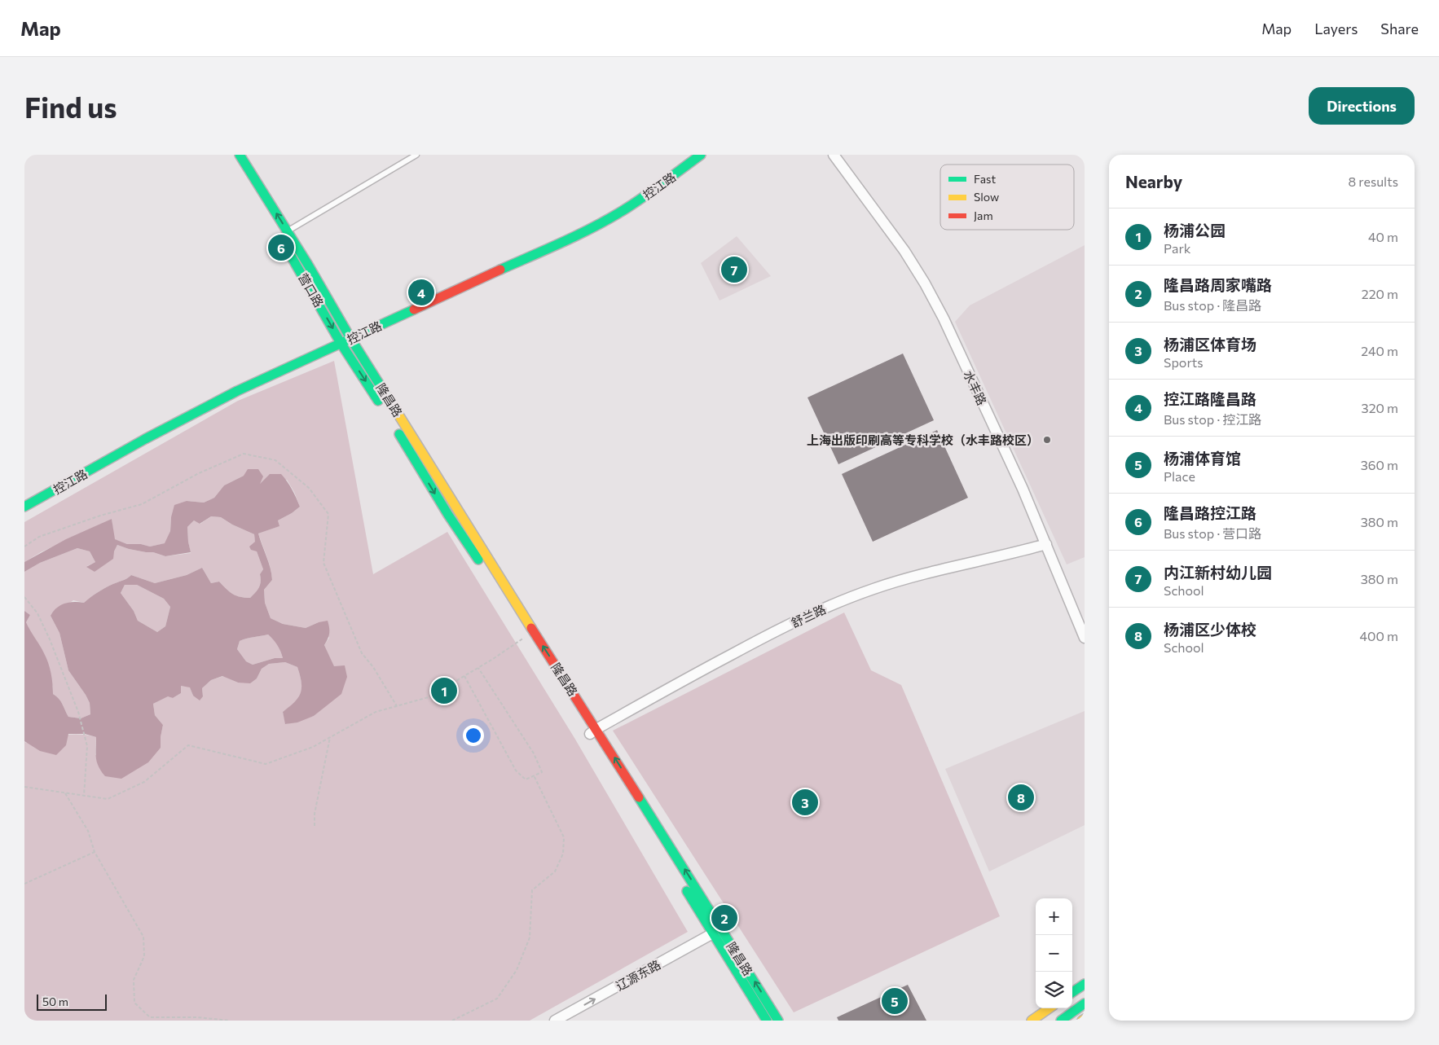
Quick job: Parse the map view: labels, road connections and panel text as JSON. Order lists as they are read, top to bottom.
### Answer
{
  "streets": {
    "main road": ["控江路", "营口路", "隆昌路"],
    "street": ["水丰路", "舒兰路", "辽源东路"]
  },
  "crossings": [
    ["控江路", "营口路"],
    ["控江路", "隆昌路"],
    ["营口路", "隆昌路"],
    ["水丰路", "舒兰路"],
    ["隆昌路", "舒兰路"],
    ["隆昌路", "辽源东路"]
  ],
  "one_way": ["辽源东路"],
  "places": ["上海出版印刷高等专科学校（水丰路校区）"],
  "legend": ["Fast", "Slow", "Jam"],
  "scale_bar": "50 m",
  "page": {
    "header": "Map",
    "nav": ["Map", "Layers", "Share"],
    "buttons": "Directions",
    "title": "Find us",
    "heading": ["Nearby", "8 results"],
    "list": [
      {
        "mark": "1",
        "name": "杨浦公园",
        "note": "Park",
        "value": "40 m"
      },
      {
        "mark": "2",
        "name": "隆昌路周家嘴路",
        "note": "Bus stop · 隆昌路",
        "value": "220 m"
      },
      {
        "mark": "3",
        "name": "杨浦区体育场",
        "note": "Sports",
        "value": "240 m"
      },
      {
        "mark": "4",
        "name": "控江路隆昌路",
        "note": "Bus stop · 控江路",
        "value": "320 m"
      },
      {
        "mark": "5",
        "name": "杨浦体育馆",
        "note": "Place",
        "value": "360 m"
      },
      {
        "mark": "6",
        "name": "隆昌路控江路",
        "note": "Bus stop · 营口路",
        "value": "380 m"
      },
      {
        "mark": "7",
        "name": "内江新村幼儿园",
        "note": "School",
        "value": "380 m"
      },
      {
        "mark": "8",
        "name": "杨浦区少体校",
        "note": "School",
        "value": "400 m"
      }
    ],
    "pins": [
      "6",
      "7",
      "4",
      "1",
      "8",
      "3",
      "2",
      "5"
    ],
    "map_buttons": ["+", "−"],
    "scale": "50 m"
  }
}
